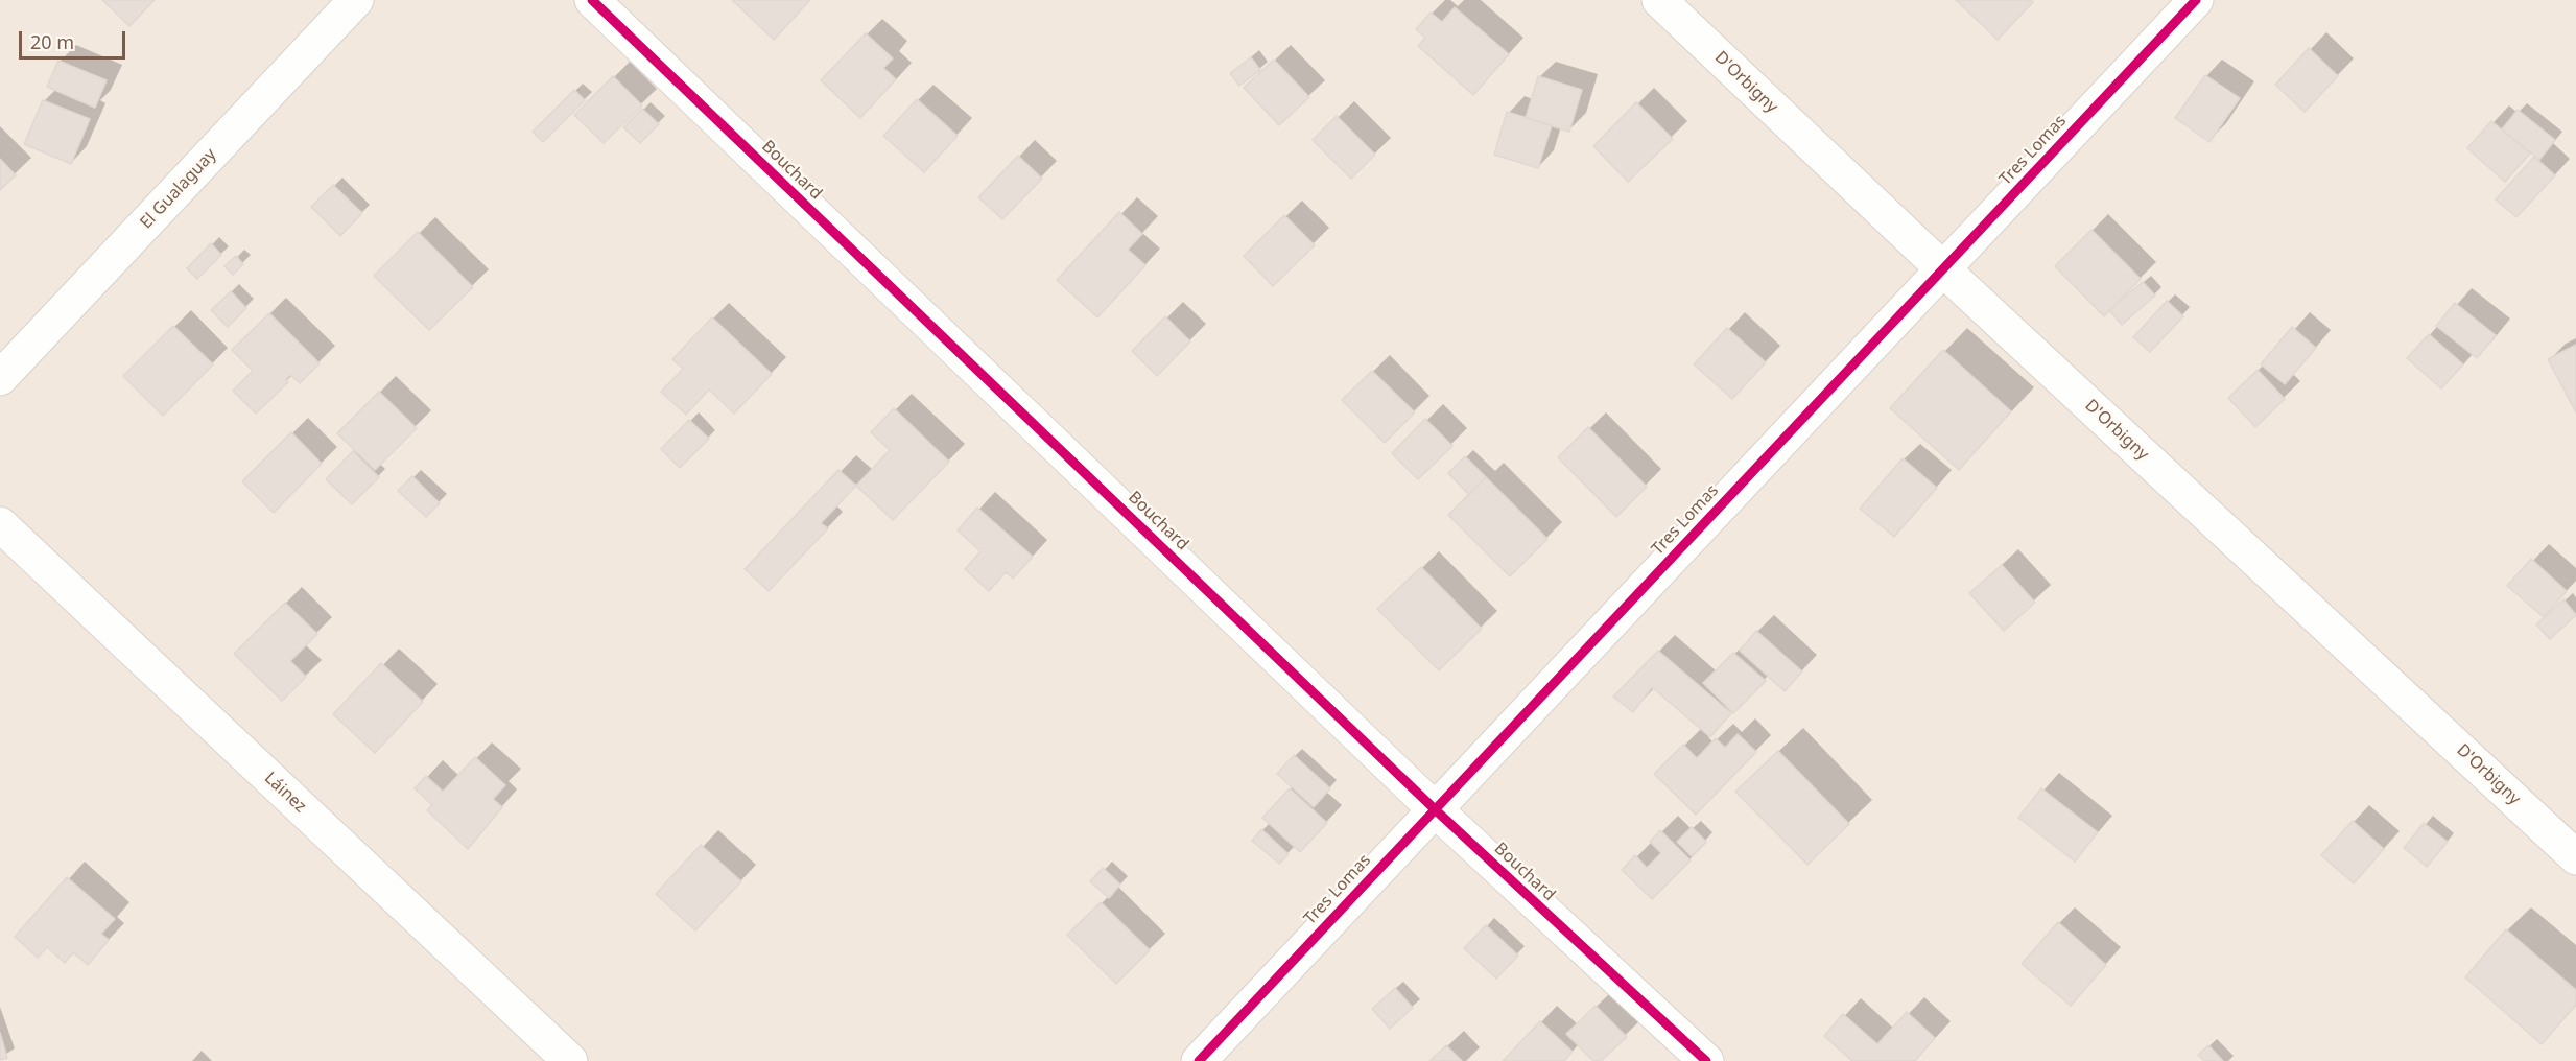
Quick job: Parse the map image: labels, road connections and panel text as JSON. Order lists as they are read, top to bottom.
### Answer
{
  "streets": {
    "street": [
      "D'Orbigny",
      "Tres Lomas",
      "Bouchard",
      "El Gualaguay",
      "Láinez"
    ]
  },
  "crossings": [
    ["D'Orbigny", "Tres Lomas"],
    ["Tres Lomas", "Bouchard"]
  ],
  "scale_bar": "20 m"
}
